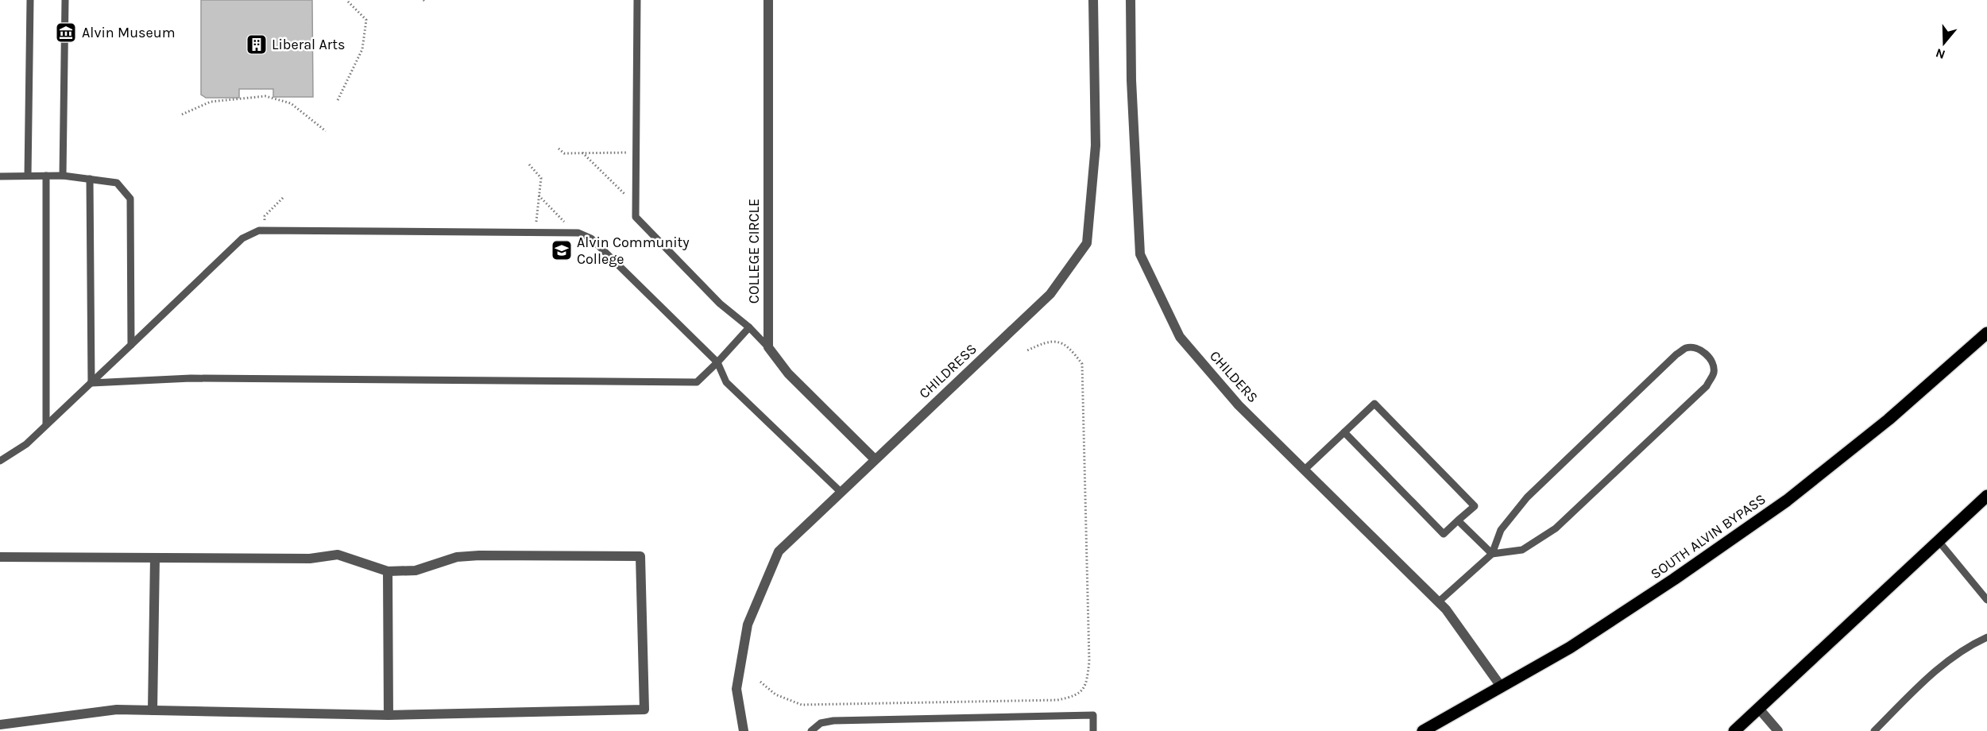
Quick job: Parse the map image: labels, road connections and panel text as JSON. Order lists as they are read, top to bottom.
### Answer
{
  "streets": {
    "main road": ["SOUTH ALVIN BYPASS"],
    "street": ["COLLEGE CIRCLE", "CHILDRESS", "CHILDERS"]
  },
  "crossings": [
    ["CHILDERS", "SOUTH ALVIN BYPASS"]
  ],
  "places": {
    "museum": ["Alvin Museum"],
    "building": ["Liberal Arts"],
    "school or university": ["Alvin Community College"]
  },
  "north": "bottom"
}
